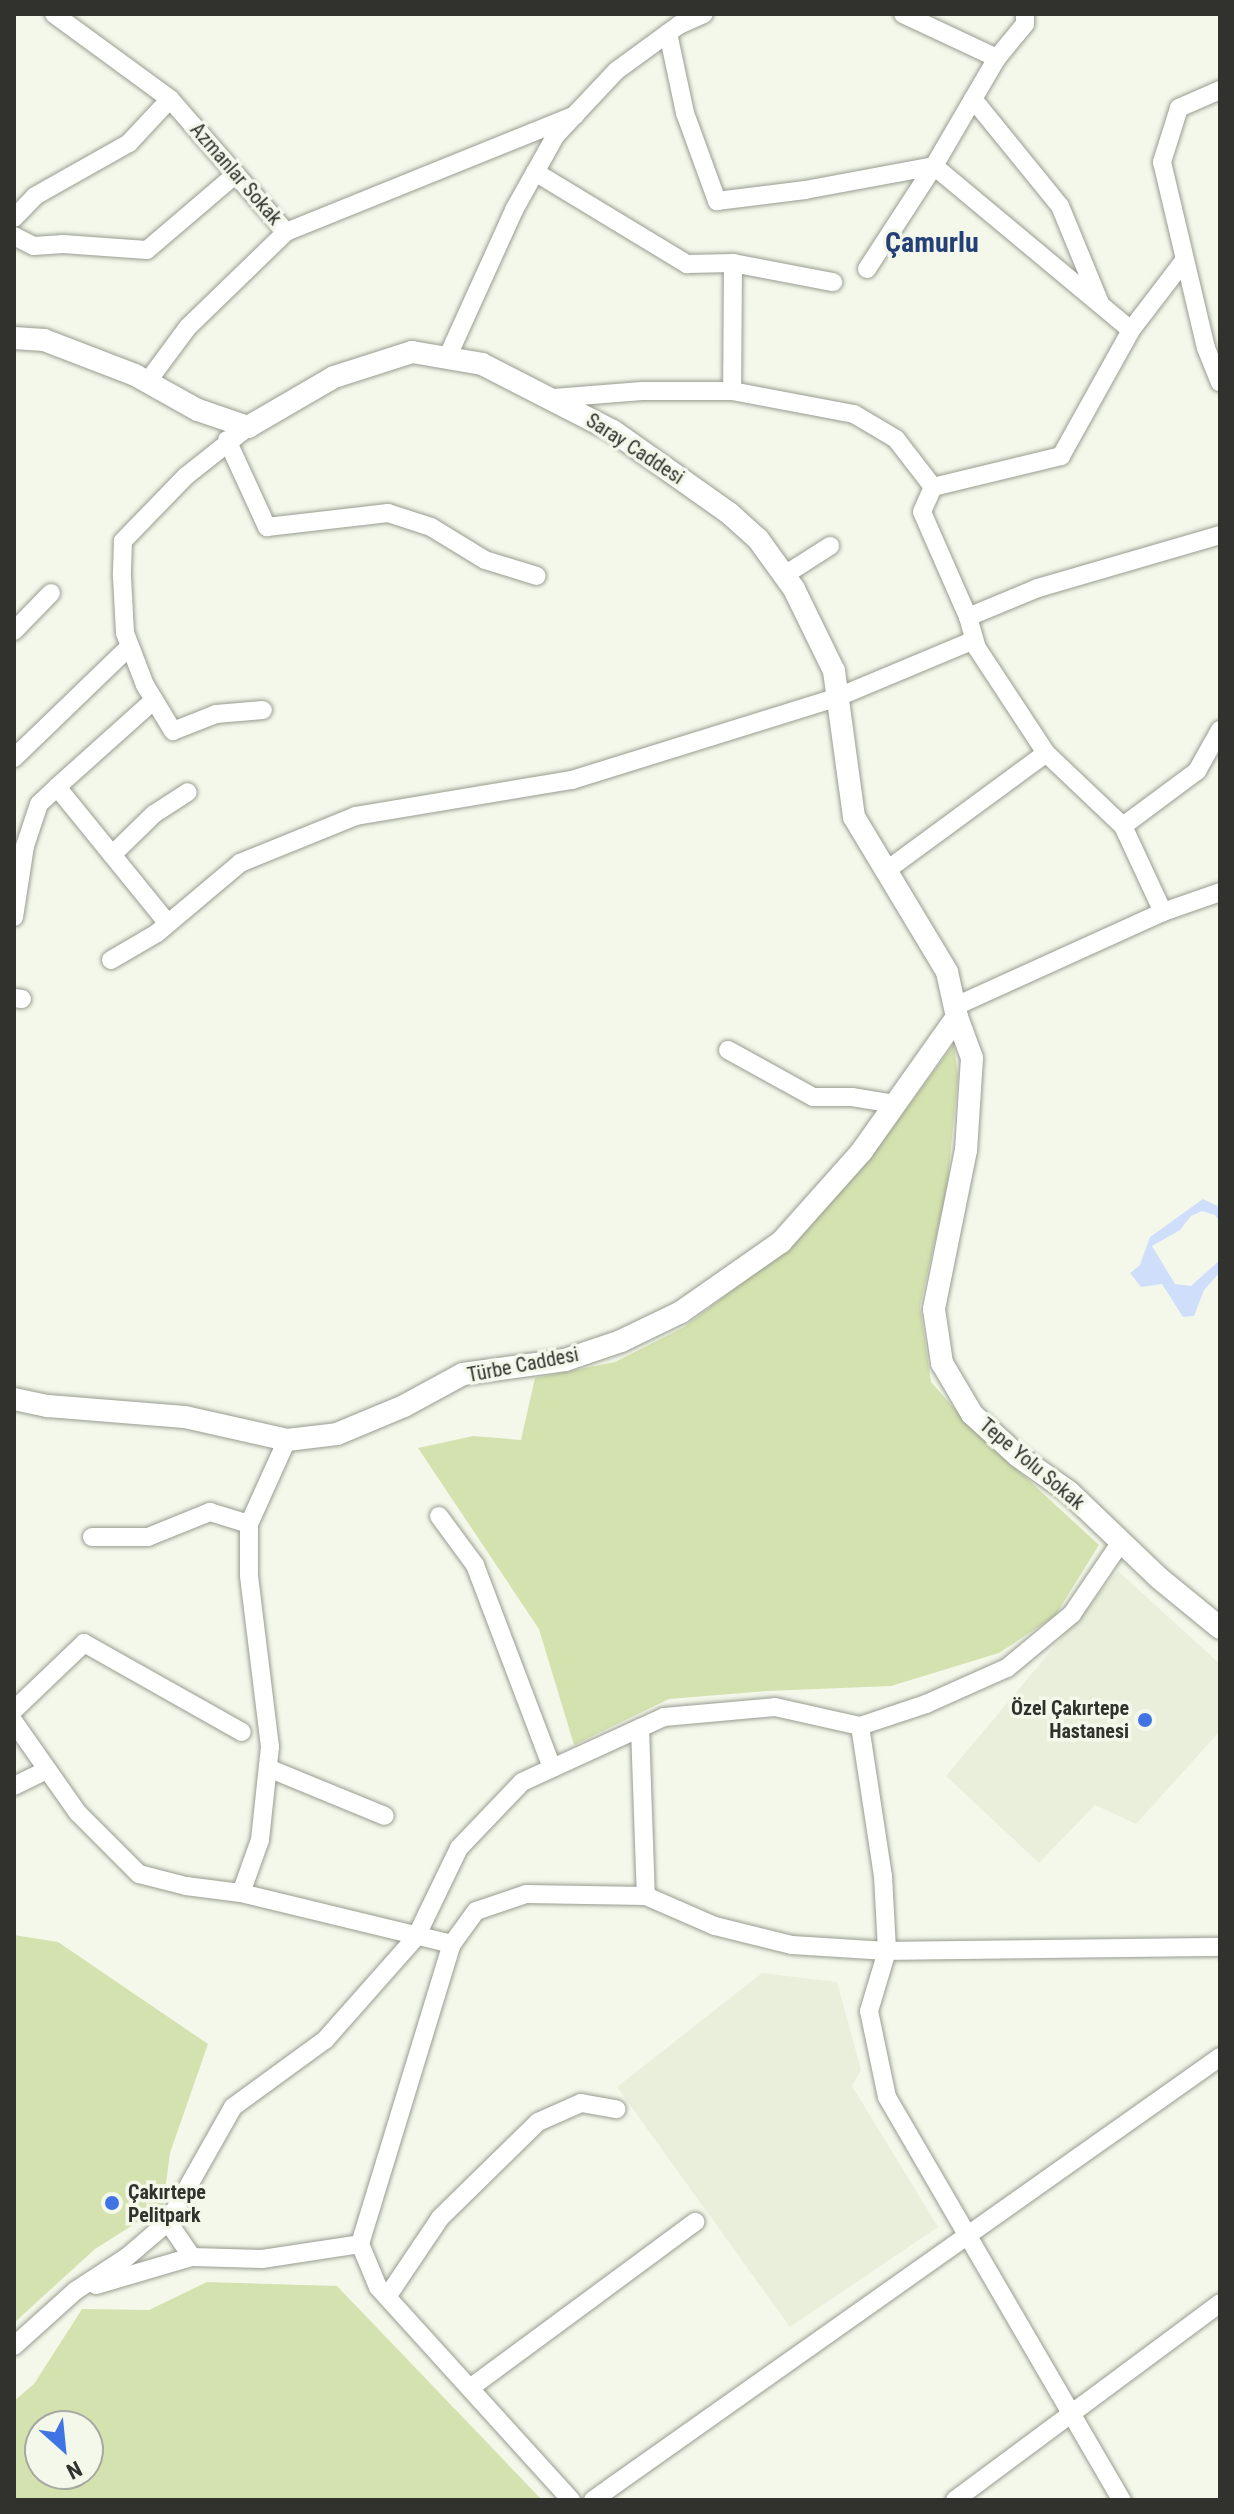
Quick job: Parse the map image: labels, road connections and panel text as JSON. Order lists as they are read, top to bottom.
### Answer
{
  "streets": {
    "street": [
      "Azmanlar Sokak",
      "Saray Caddesi",
      "Türbe Caddesi",
      "Tepe Yolu Sokak"
    ]
  },
  "crossings": [
    ["Saray Caddesi", "Türbe Caddesi"],
    ["Saray Caddesi", "Tepe Yolu Sokak"],
    ["Türbe Caddesi", "Tepe Yolu Sokak"]
  ],
  "districts": ["Çamurlu"],
  "places": ["Özel Çakırtepe Hastanesi", "Çakırtepe Pelitpark"],
  "north": "bottom right"
}
